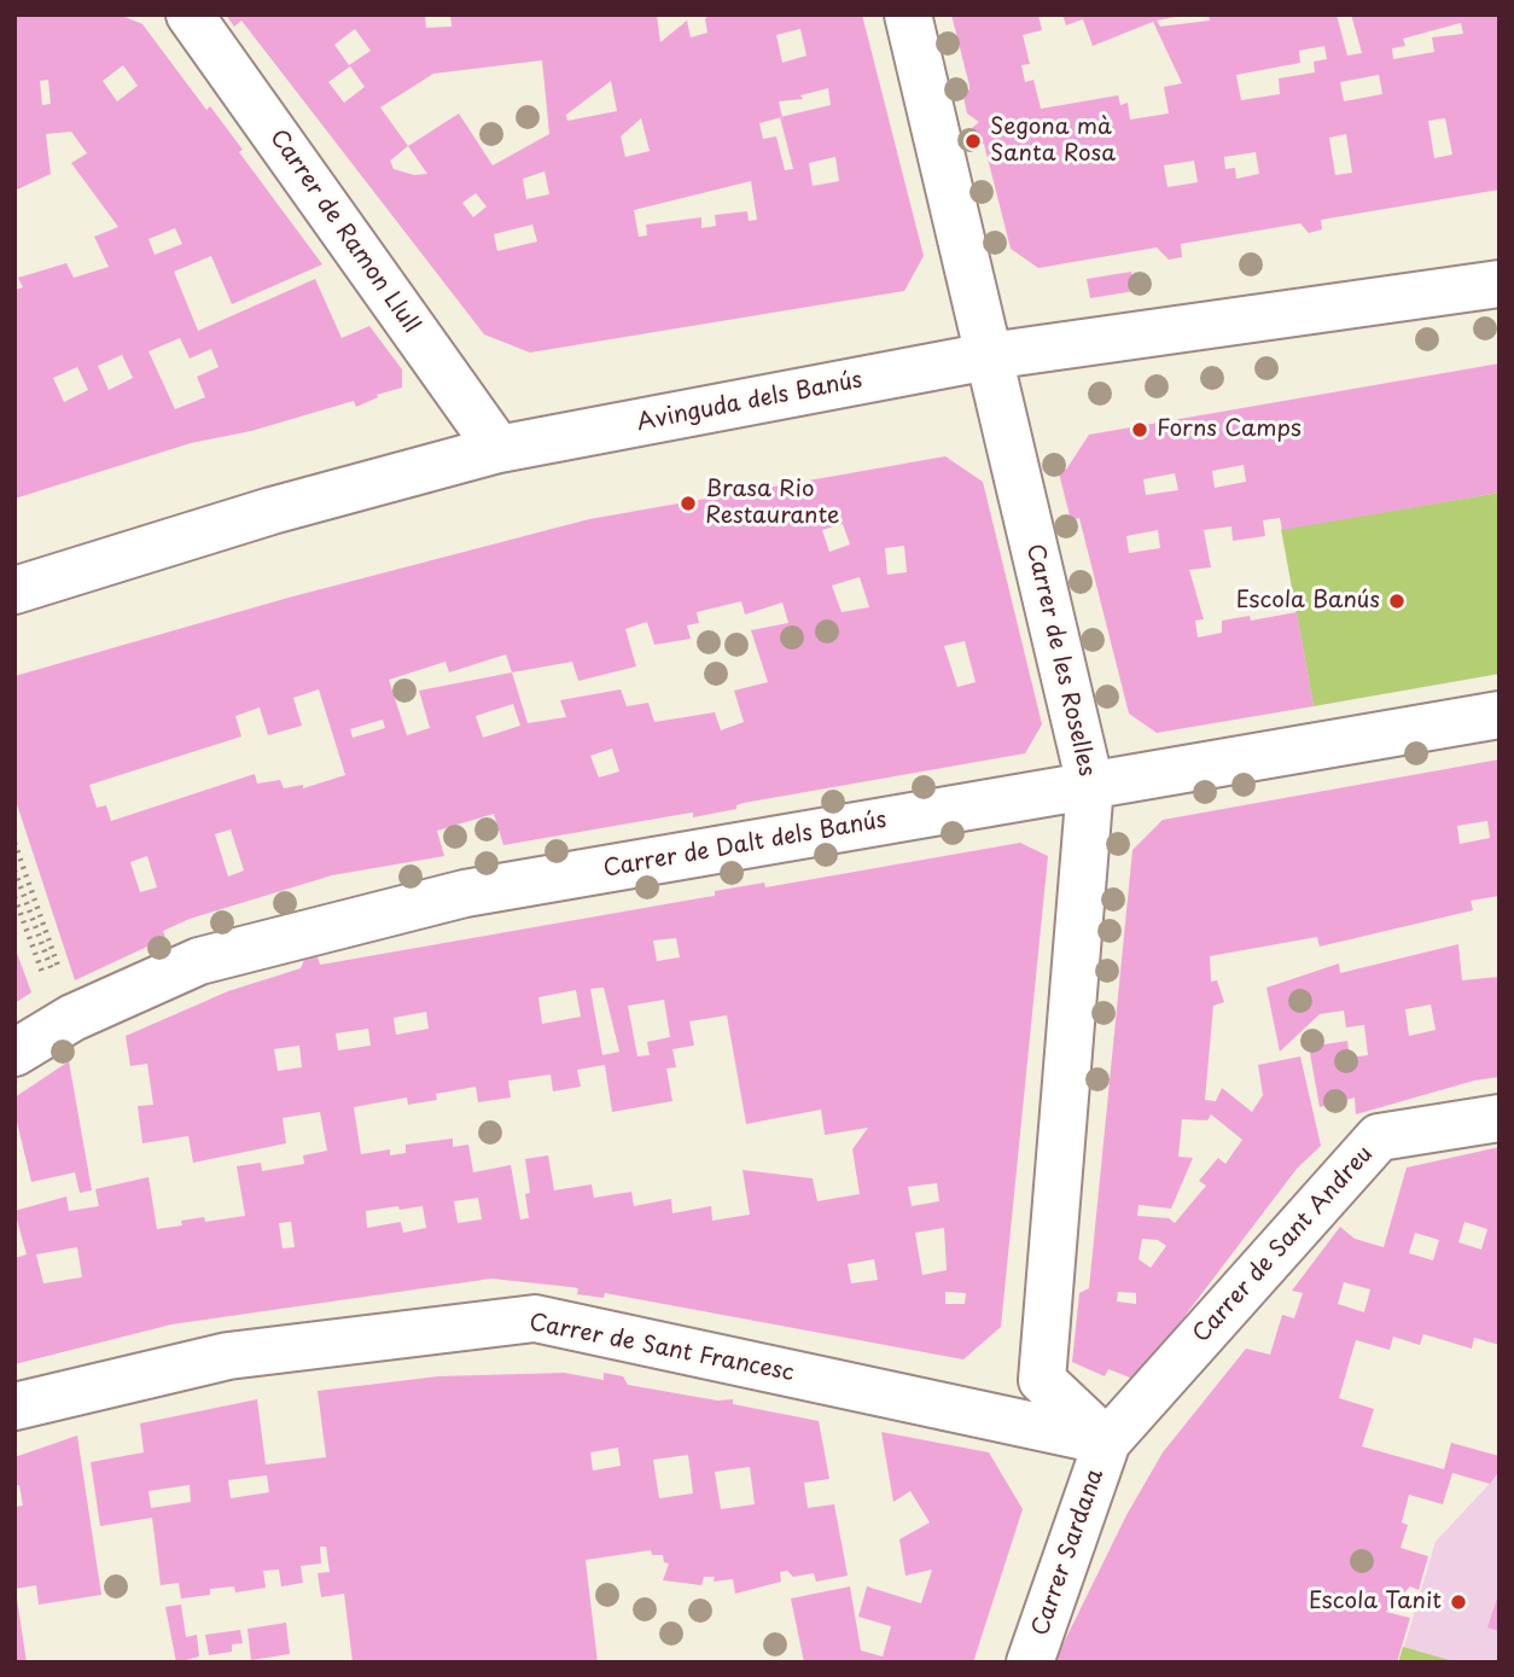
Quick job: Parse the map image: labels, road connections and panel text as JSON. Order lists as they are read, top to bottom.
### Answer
{
  "streets": {
    "street": [
      "Carrer de Ramon Llull",
      "Avinguda dels Banús",
      "Carrer de les Roselles",
      "Carrer de Dalt dels Banús",
      "Carrer de Sant Andreu",
      "Carrer de Sant Francesc",
      "Carrer Sardana"
    ]
  },
  "crossings": [
    ["Carrer de Ramon Llull", "Avinguda dels Banús"],
    ["Avinguda dels Banús", "Carrer de les Roselles"],
    ["Carrer de les Roselles", "Carrer de Dalt dels Banús"],
    ["Carrer de les Roselles", "Carrer de Sant Andreu"],
    ["Carrer de les Roselles", "Carrer de Sant Francesc"],
    ["Carrer de les Roselles", "Carrer Sardana"],
    ["Carrer de Sant Andreu", "Carrer de Sant Francesc"],
    ["Carrer de Sant Andreu", "Carrer Sardana"],
    ["Carrer de Sant Francesc", "Carrer Sardana"]
  ],
  "places": [
    "Segona mà Santa Rosa",
    "Forns Camps",
    "Brasa Rio Restaurante",
    "Escola Banús",
    "Escola Tanit"
  ]
}
